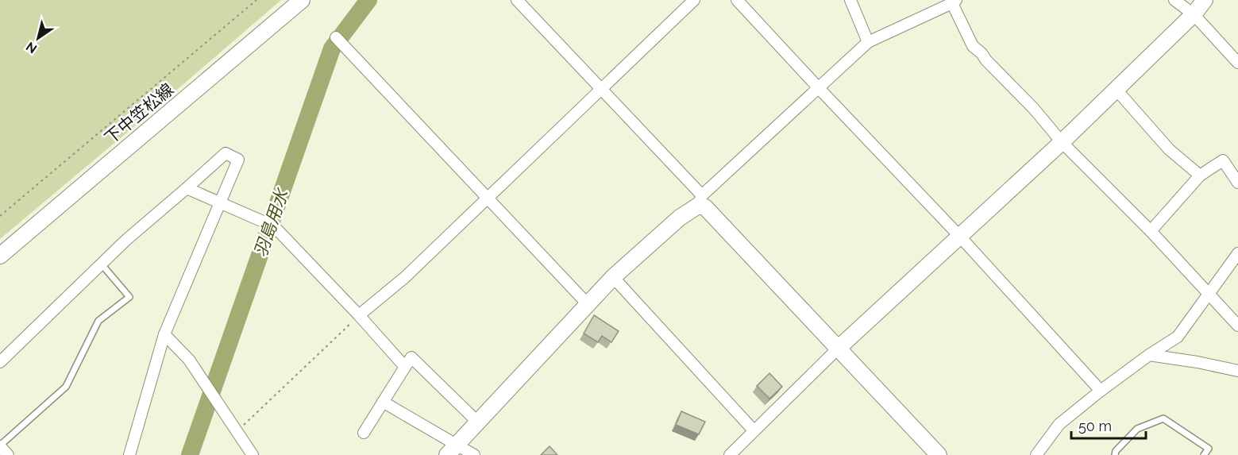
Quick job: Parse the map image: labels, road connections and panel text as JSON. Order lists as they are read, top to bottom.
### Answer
{
  "streets": {
    "street": ["下中笠松線"]
  },
  "water": ["羽島用水"],
  "scale_bar": "50 m",
  "north": "bottom left"
}
